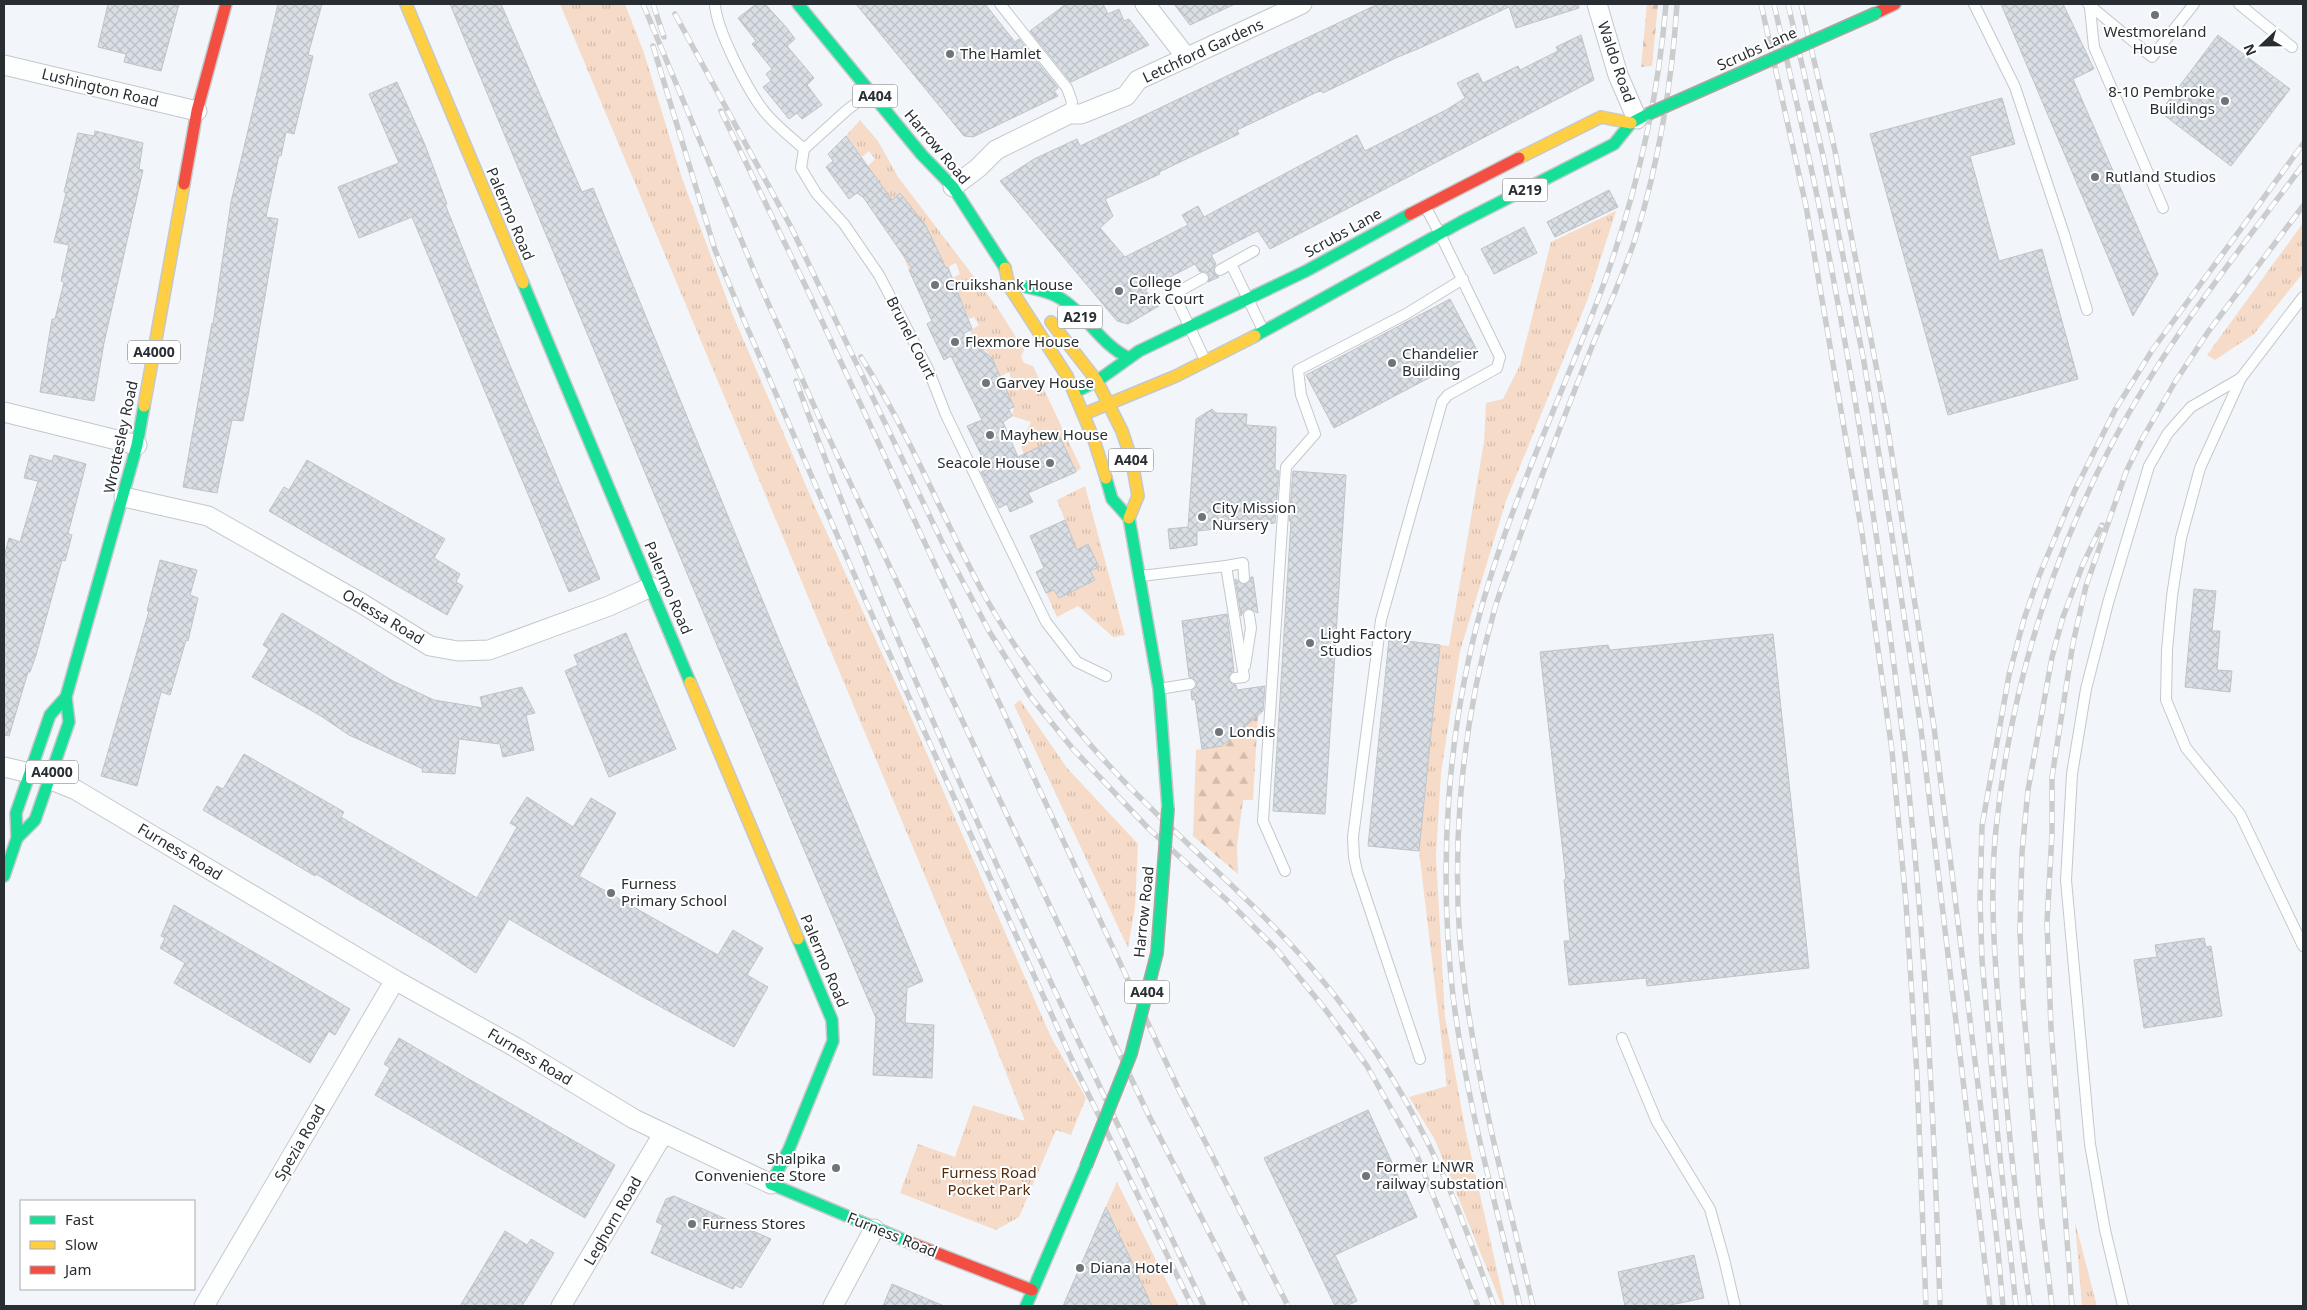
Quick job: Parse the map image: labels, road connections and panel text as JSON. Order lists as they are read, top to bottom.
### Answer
{
  "streets": {
    "main road": [
      "Scrubs Lane",
      "A404",
      "Harrow Road",
      "A219",
      "Palermo Road",
      "A4000",
      "Wrottesley Road",
      "Furness Road"
    ],
    "street": [
      "Letchford Gardens",
      "Waldo Road",
      "Lushington Road",
      "Odessa Road",
      "Spezia Road",
      "Leghorn Road"
    ],
    "lane": ["Brunel Court"]
  },
  "crossings": [
    ["Scrubs Lane", "Waldo Road"],
    ["Scrubs Lane", "Harrow Road"],
    ["Scrubs Lane", "A219"],
    ["Letchford Gardens", "Harrow Road"],
    ["Lushington Road", "Wrottesley Road"],
    ["A404", "Harrow Road"],
    ["A404", "Furness Road"],
    ["Harrow Road", "A219"],
    ["Harrow Road", "Furness Road"],
    ["Palermo Road", "Odessa Road"],
    ["Palermo Road", "Furness Road"],
    ["Wrottesley Road", "Odessa Road"],
    ["Wrottesley Road", "Furness Road"],
    ["Furness Road", "Spezia Road"],
    ["Furness Road", "Leghorn Road"]
  ],
  "parks": ["Furness Road Pocket Park"],
  "places": [
    "Westmoreland House",
    "The Hamlet",
    "8-10 Pembroke Buildings",
    "Rutland Studios",
    "Cruikshank House",
    "College Park Court",
    "Flexmore House",
    "Chandelier Building",
    "Garvey House",
    "Mayhew House",
    "Seacole House",
    "City Mission Nursery",
    "Light Factory Studios",
    "Londis",
    "Furness Primary School",
    "Shalpika Convenience Store",
    "Former LNWR railway substation",
    "Furness Stores",
    "Diana Hotel"
  ],
  "legend": ["Fast", "Slow", "Jam"],
  "north": "left"
}
